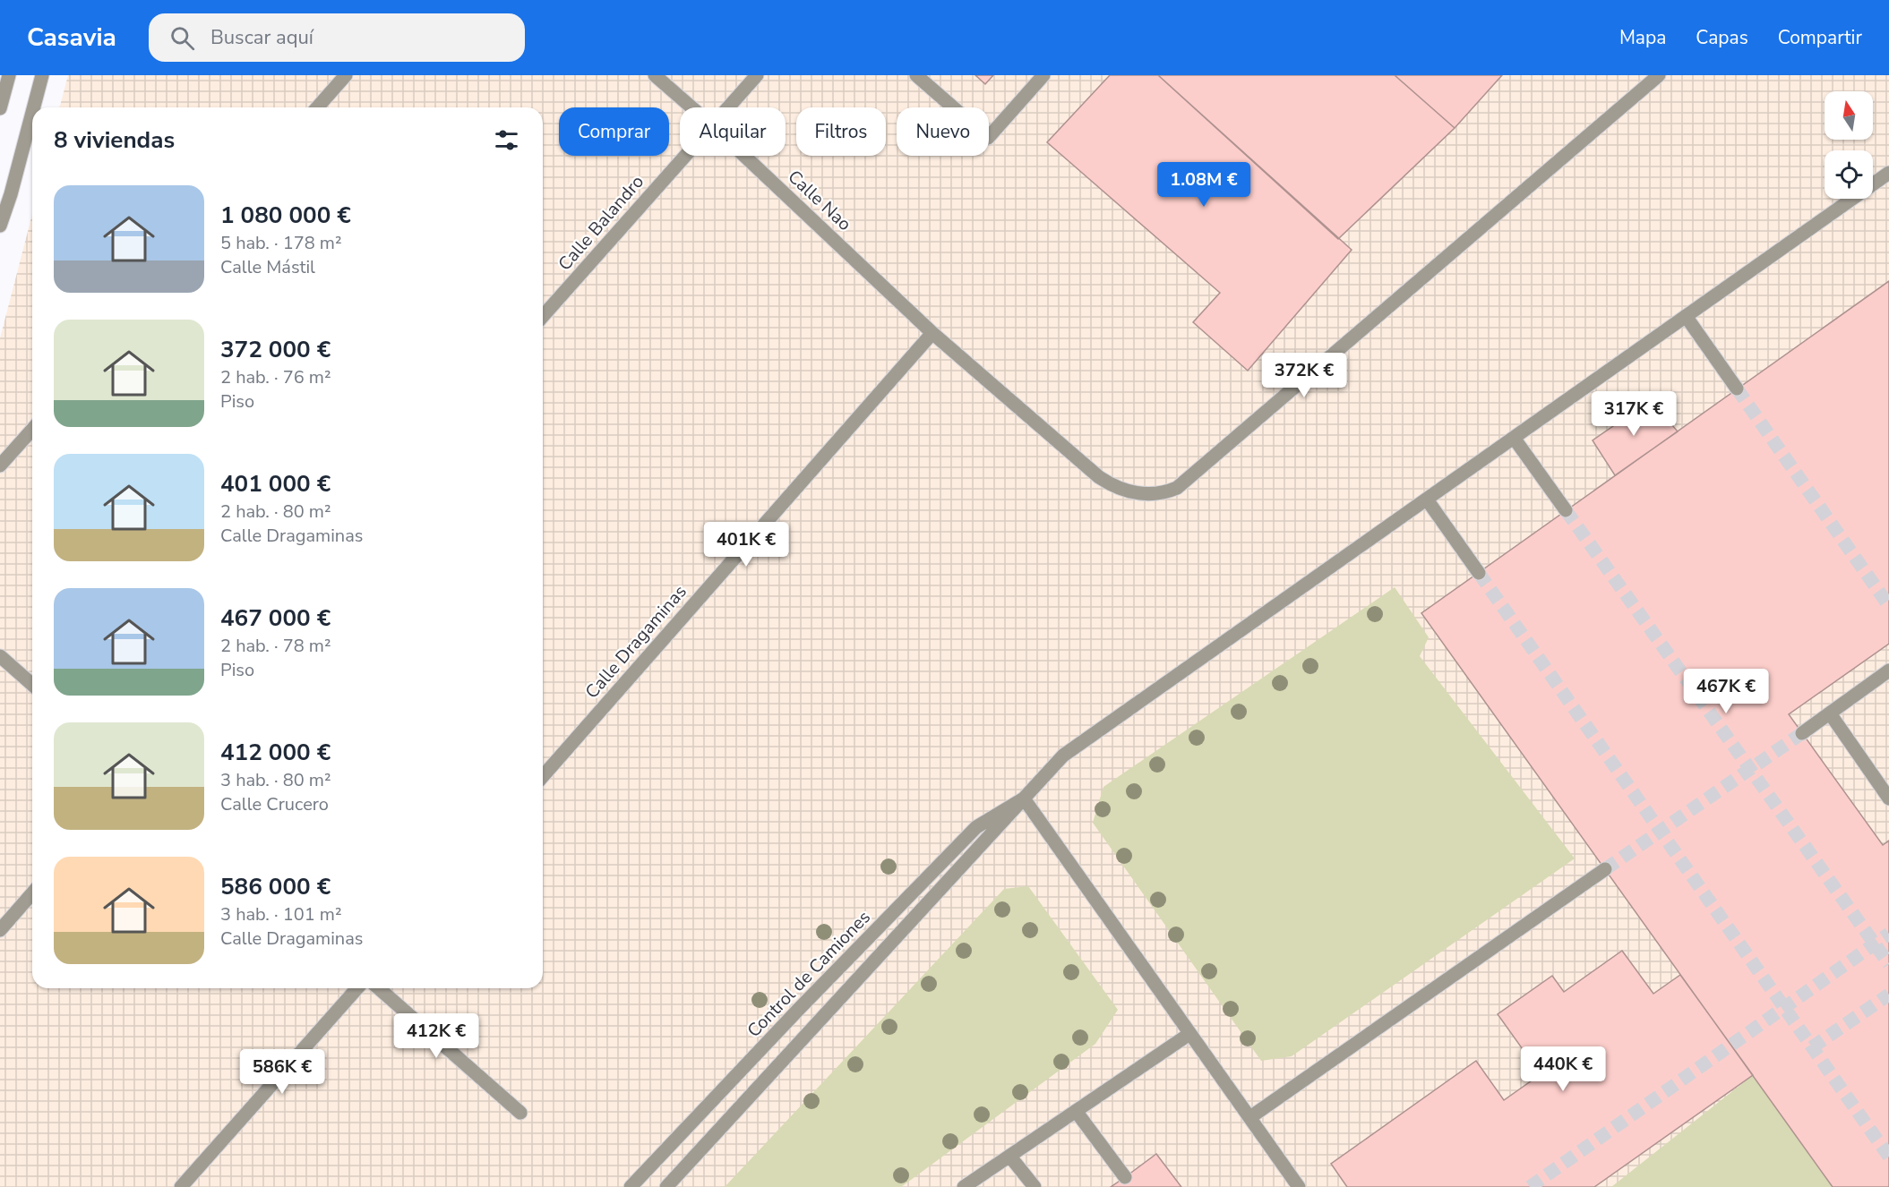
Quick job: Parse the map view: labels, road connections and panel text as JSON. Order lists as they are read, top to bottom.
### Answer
{
  "streets": {
    "street": [
      "Calle Nao",
      "Calle Balandro",
      "Calle Dragaminas",
      "Control de Camiones"
    ]
  },
  "crossings": [
    ["Calle Nao", "Calle Dragaminas"]
  ],
  "north": "top",
  "page": {
    "header": "Casavia",
    "search": "Buscar aquí",
    "nav": ["Mapa", "Capas", "Compartir"],
    "chip": [
      "Comprar",
      "Alquilar",
      "Filtros",
      "Nuevo"
    ],
    "heading": "8 viviendas",
    "price": [
      "1.08M €",
      "372K €",
      "317K €",
      "401K €",
      "467K €",
      "412K €",
      "440K €",
      "586K €"
    ],
    "list": [
      {
        "name": "1 080 000 €",
        "note": "5 hab. · 178 m² · Calle Mástil"
      },
      {
        "name": "372 000 €",
        "note": "2 hab. · 76 m² · Piso"
      },
      {
        "name": "401 000 €",
        "note": "2 hab. · 80 m² · Calle Dragaminas"
      },
      {
        "name": "467 000 €",
        "note": "2 hab. · 78 m² · Piso"
      },
      {
        "name": "412 000 €",
        "note": "3 hab. · 80 m² · Calle Crucero"
      },
      {
        "name": "586 000 €",
        "note": "3 hab. · 101 m² · Calle Dragaminas"
      }
    ]
  }
}
